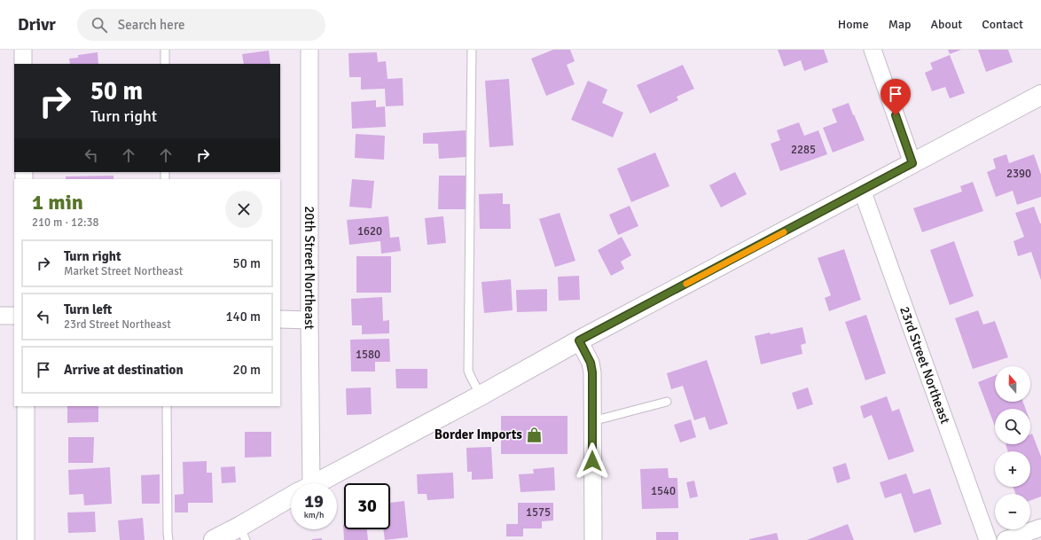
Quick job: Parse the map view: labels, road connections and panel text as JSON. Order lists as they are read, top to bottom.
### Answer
{
  "streets": {
    "street": ["20th Street Northeast", "23rd Street Northeast"]
  },
  "places": {
    "shop": ["Border Imports"]
  },
  "house_numbers": [
    "2285",
    "2390",
    "1620",
    "1580",
    "1540",
    "1575"
  ],
  "north": "top",
  "page": {
    "header": "Drivr",
    "search": "Search here",
    "nav": [
      "Home",
      "Map",
      "About",
      "Contact"
    ],
    "turn": ["50 m", "Turn right"],
    "heading": ["1 min", "210 m · 12:38"],
    "list": [
      {
        "name": "Turn right",
        "note": "Market Street Northeast",
        "value": "50 m"
      },
      {
        "name": "Turn left",
        "note": "23rd Street Northeast",
        "value": "140 m"
      },
      {
        "name": "Arrive at destination",
        "value": "20 m"
      }
    ],
    "map_buttons": ["+", "−"],
    "speed": "19 km/h",
    "limit": "30"
  }
}
